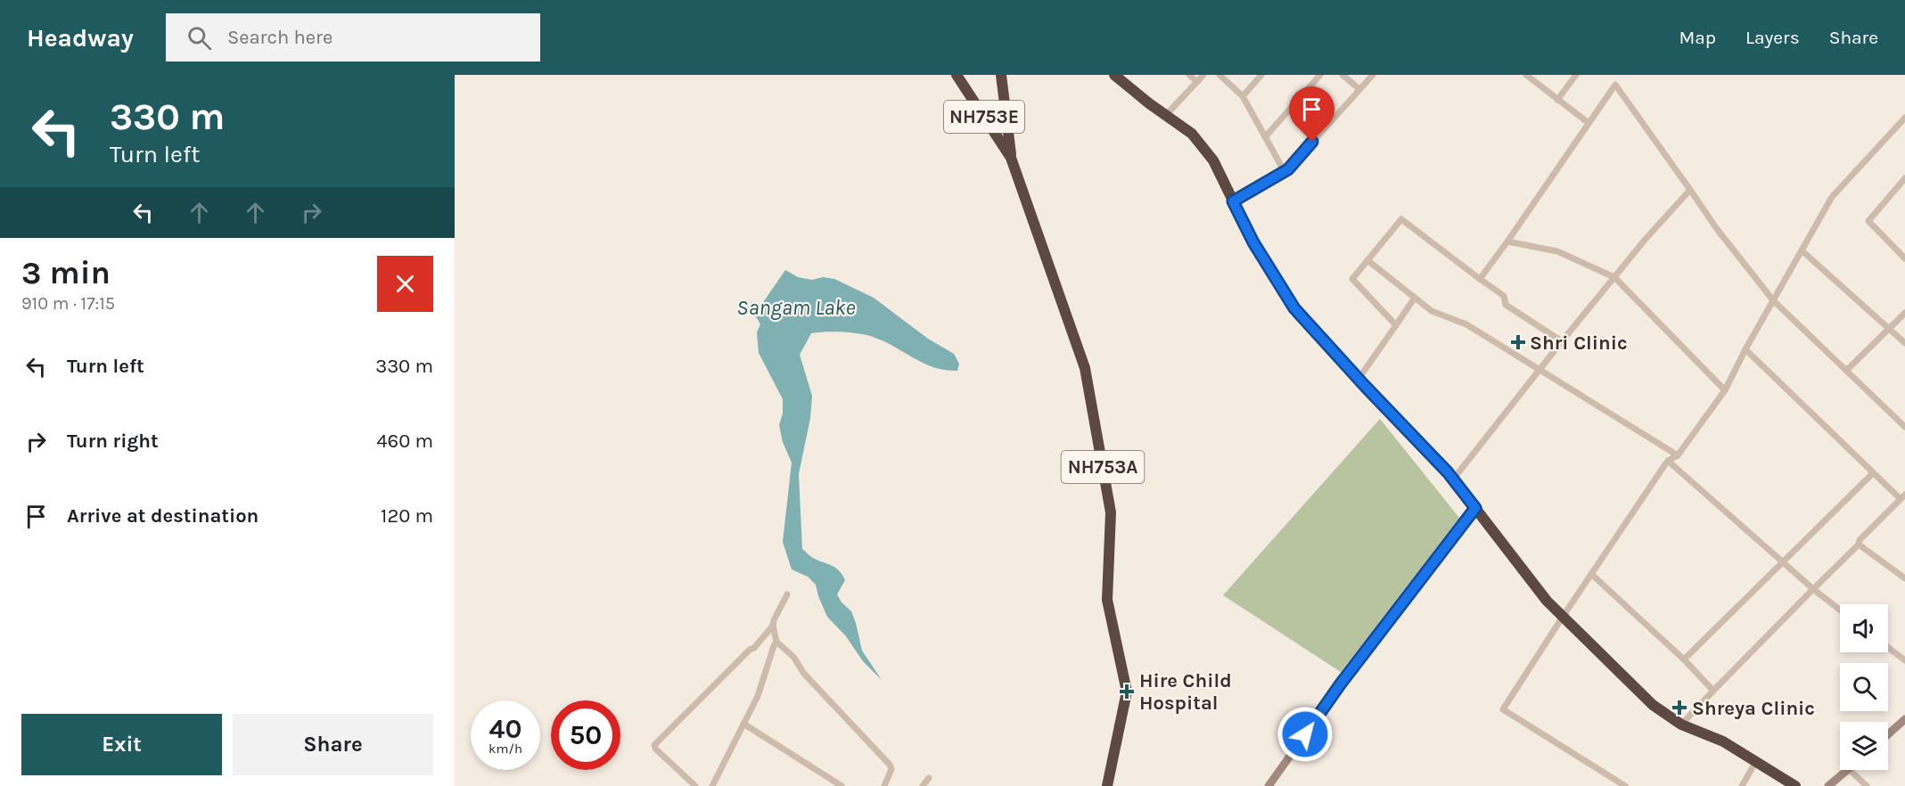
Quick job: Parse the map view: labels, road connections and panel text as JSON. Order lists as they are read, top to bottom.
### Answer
{
  "streets": {
    "highway": ["NH753E", "NH753A"]
  },
  "crossings": [
    ["NH753E", "NH753A"]
  ],
  "water": ["Sangam Lake"],
  "places": {
    "health": ["Shri Clinic", "Hire Child Hospital", "Shreya Clinic"]
  },
  "page": {
    "header": "Headway",
    "search": "Search here",
    "nav": ["Map", "Layers", "Share"],
    "turn": ["330 m", "Turn left"],
    "heading": ["3 min", "910 m · 17:15"],
    "list": [
      {
        "name": "Turn left",
        "value": "330 m"
      },
      {
        "name": "Turn right",
        "value": "460 m"
      },
      {
        "name": "Arrive at destination",
        "value": "120 m"
      }
    ],
    "speed": "40 km/h",
    "limit": "50",
    "buttons": ["Exit", "Share"]
  }
}
